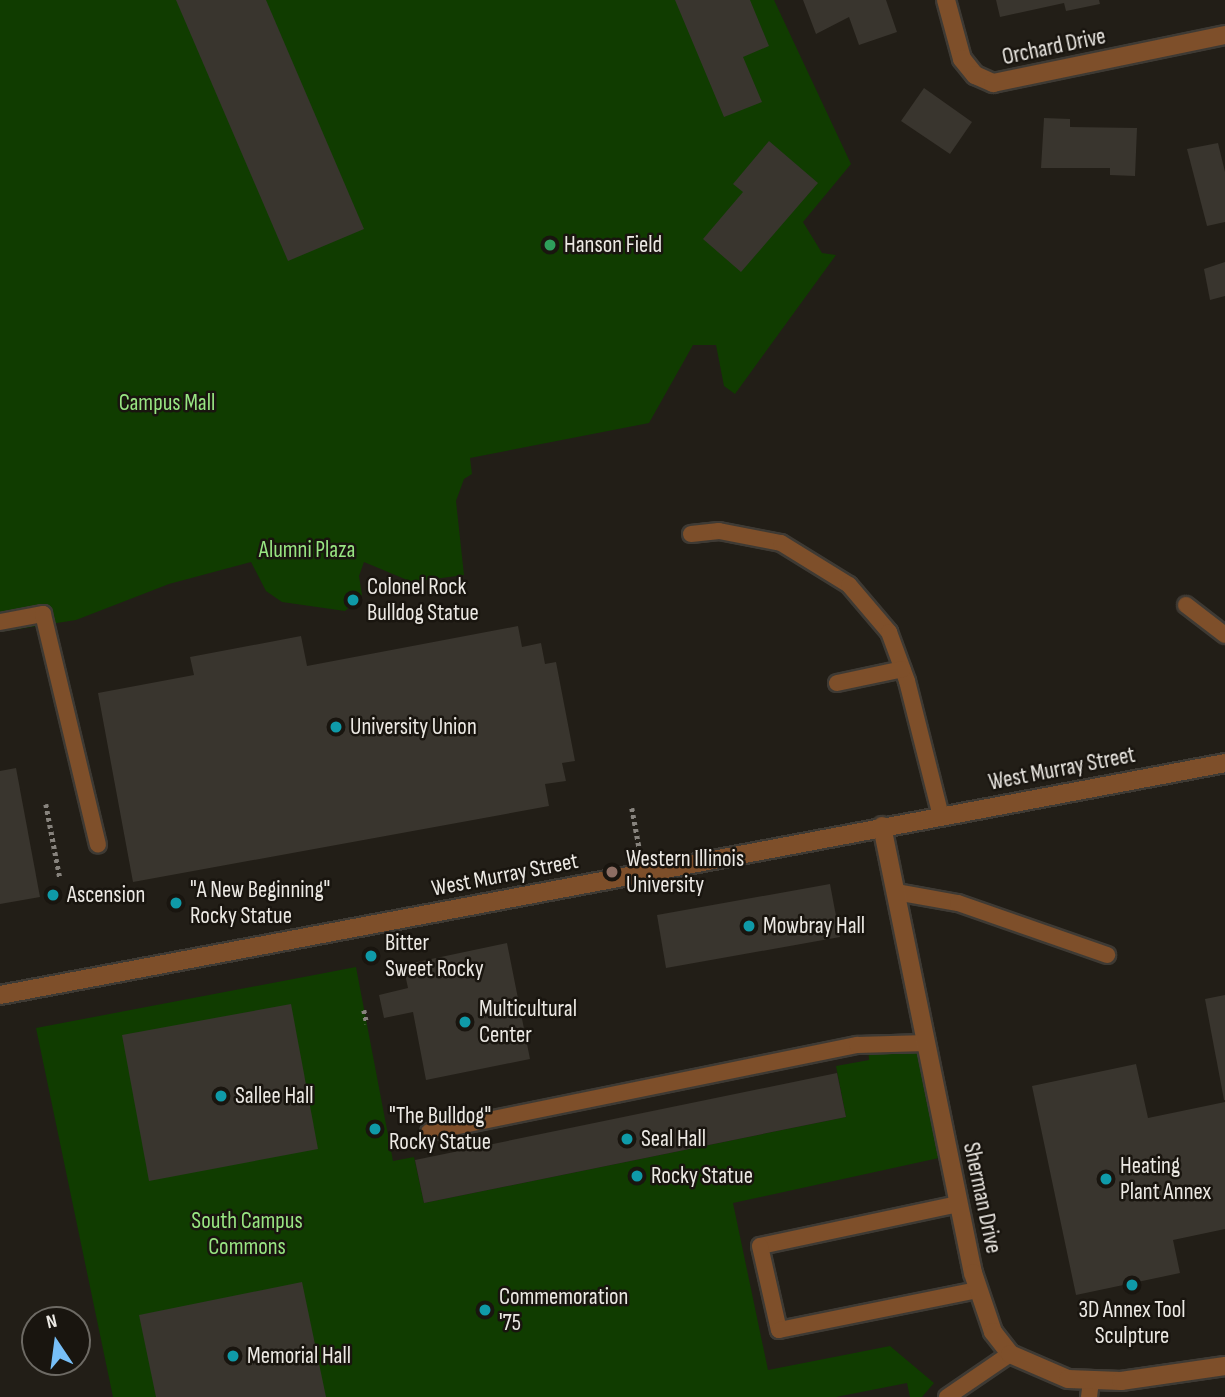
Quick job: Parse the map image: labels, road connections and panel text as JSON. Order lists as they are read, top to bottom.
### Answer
{
  "streets": {
    "street": ["Orchard Drive", "West Murray Street", "Sherman Drive"]
  },
  "crossings": [
    ["West Murray Street", "Sherman Drive"]
  ],
  "parks": ["Campus Mall", "Alumni Plaza", "South Campus Commons"],
  "places": [
    "Hanson Field",
    "Colonel Rock Bulldog Statue",
    "University Union",
    "Western Illinois University",
    "Ascension",
    "\"A New Beginning\" Rocky Statue",
    "Mowbray Hall",
    "Bitter Sweet Rocky",
    "Multicultural Center",
    "Sallee Hall",
    "\"The Bulldog\" Rocky Statue",
    "Seal Hall",
    "Rocky Statue",
    "Heating Plant Annex",
    "3D Annex Tool Sculpture",
    "Commemoration '75",
    "Memorial Hall"
  ],
  "north": "top"
}
